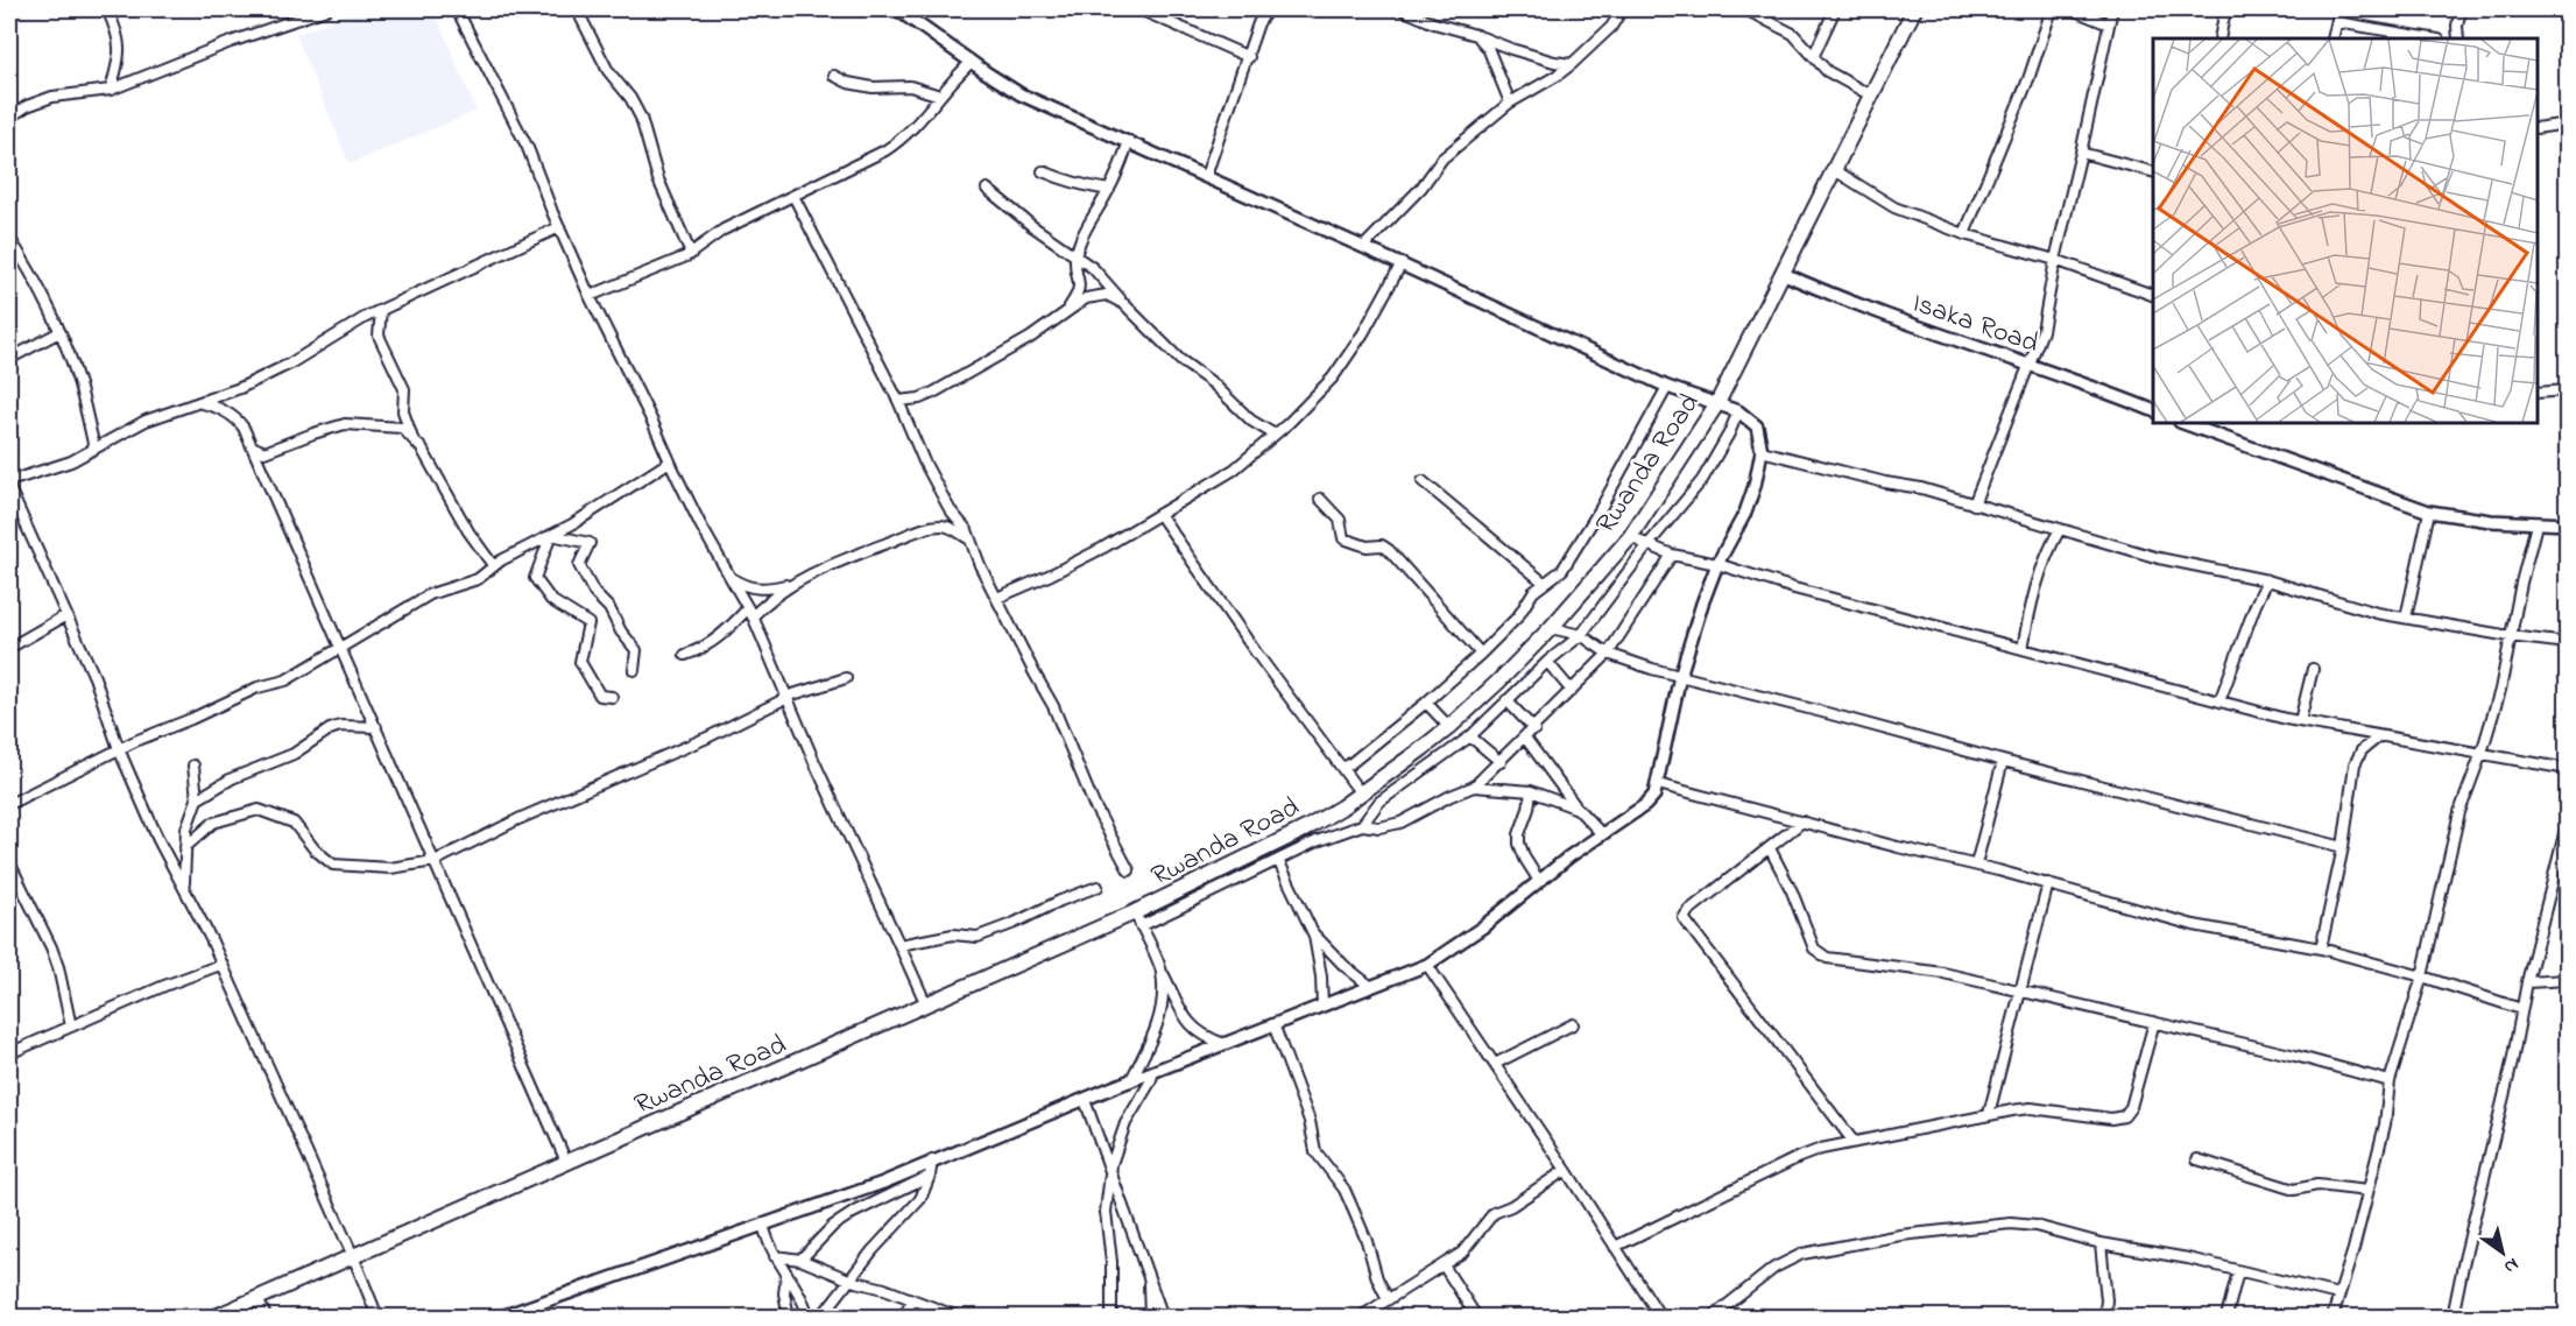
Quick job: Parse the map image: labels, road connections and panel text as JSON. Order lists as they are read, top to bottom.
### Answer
{
  "streets": {
    "highway": ["Rwanda Road"],
    "street": ["Isaka Road"]
  },
  "crossings": [
    ["Isaka Road", "Rwanda Road"]
  ],
  "north": "bottom right"
}
